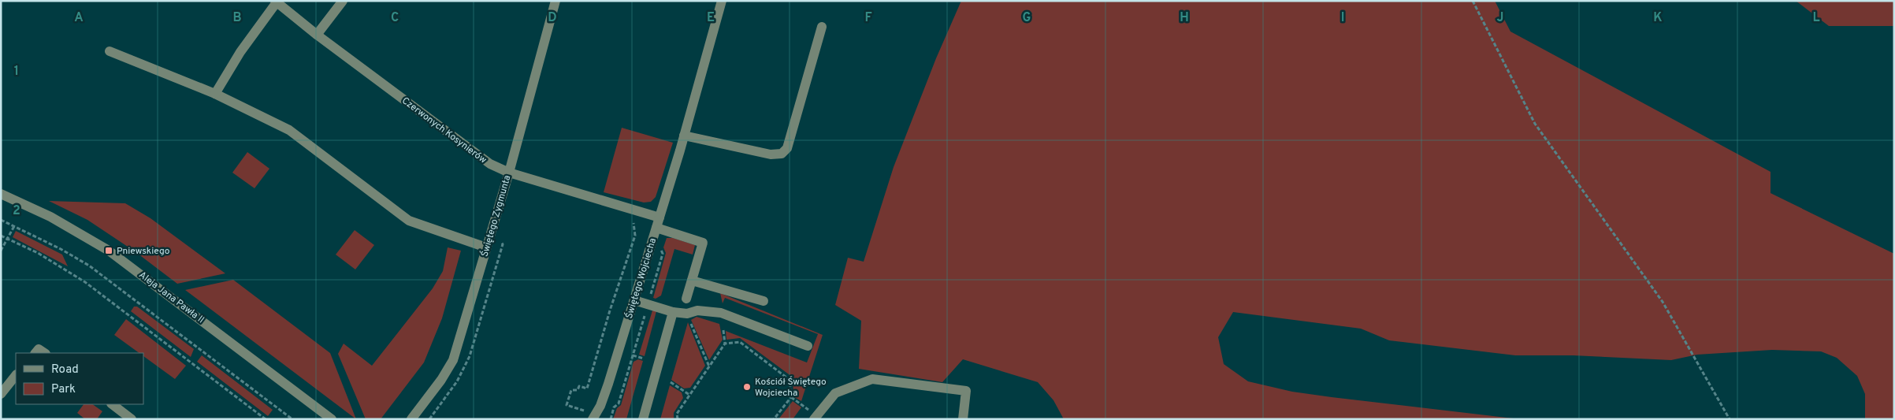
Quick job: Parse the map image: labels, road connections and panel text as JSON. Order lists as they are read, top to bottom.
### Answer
{
  "streets": {
    "street": [
      "Czerwonych Kosynierów",
      "Świętego Zygmunta",
      "Świętego Wojciecha",
      "Aleja Jana Pawła II"
    ]
  },
  "crossings": [
    ["Czerwonych Kosynierów", "Świętego Zygmunta"],
    ["Czerwonych Kosynierów", "Świętego Wojciecha"]
  ],
  "places": {
    "transit": ["Pniewskiego"],
    "other": ["Kościół Świętego Wojciecha"]
  },
  "legend": ["Road", "Park"],
  "grid": {
    "columns": [
      "A",
      "B",
      "C",
      "D",
      "E",
      "F",
      "G",
      "H",
      "I",
      "J",
      "K",
      "L"
    ],
    "rows": ["1", "2"]
  }
}
